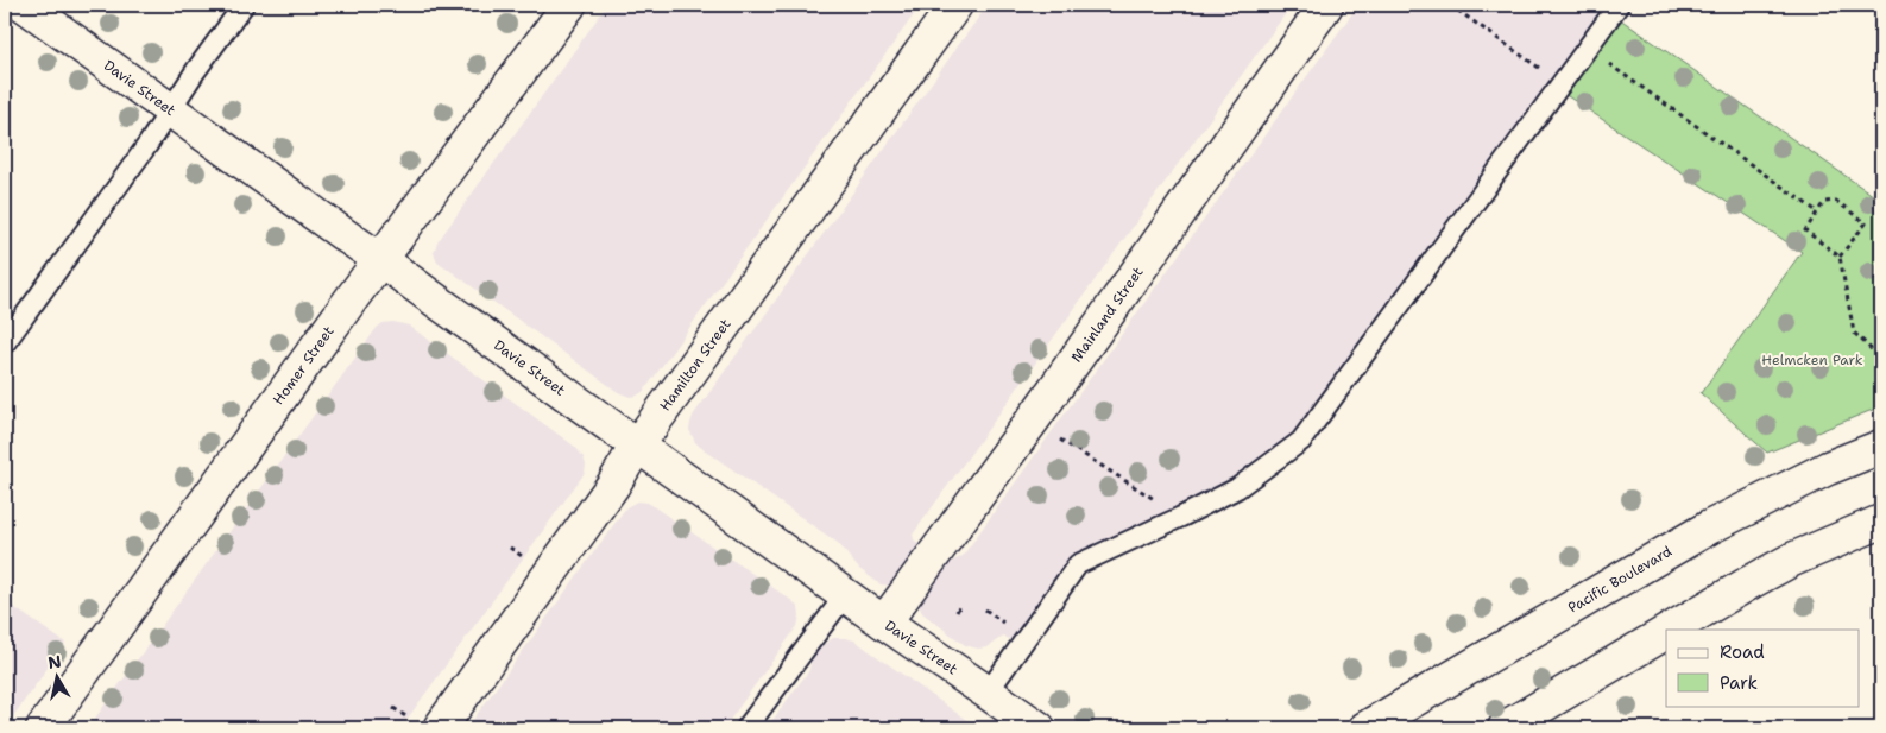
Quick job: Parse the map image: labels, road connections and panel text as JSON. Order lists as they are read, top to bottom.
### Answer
{
  "streets": {
    "street": [
      "Davie Street",
      "Mainland Street",
      "Homer Street",
      "Hamilton Street",
      "Pacific Boulevard"
    ]
  },
  "crossings": [
    ["Davie Street", "Mainland Street"],
    ["Davie Street", "Homer Street"],
    ["Davie Street", "Hamilton Street"]
  ],
  "parks": ["Helmcken Park"],
  "legend": ["Road", "Park"],
  "north": "top"
}
